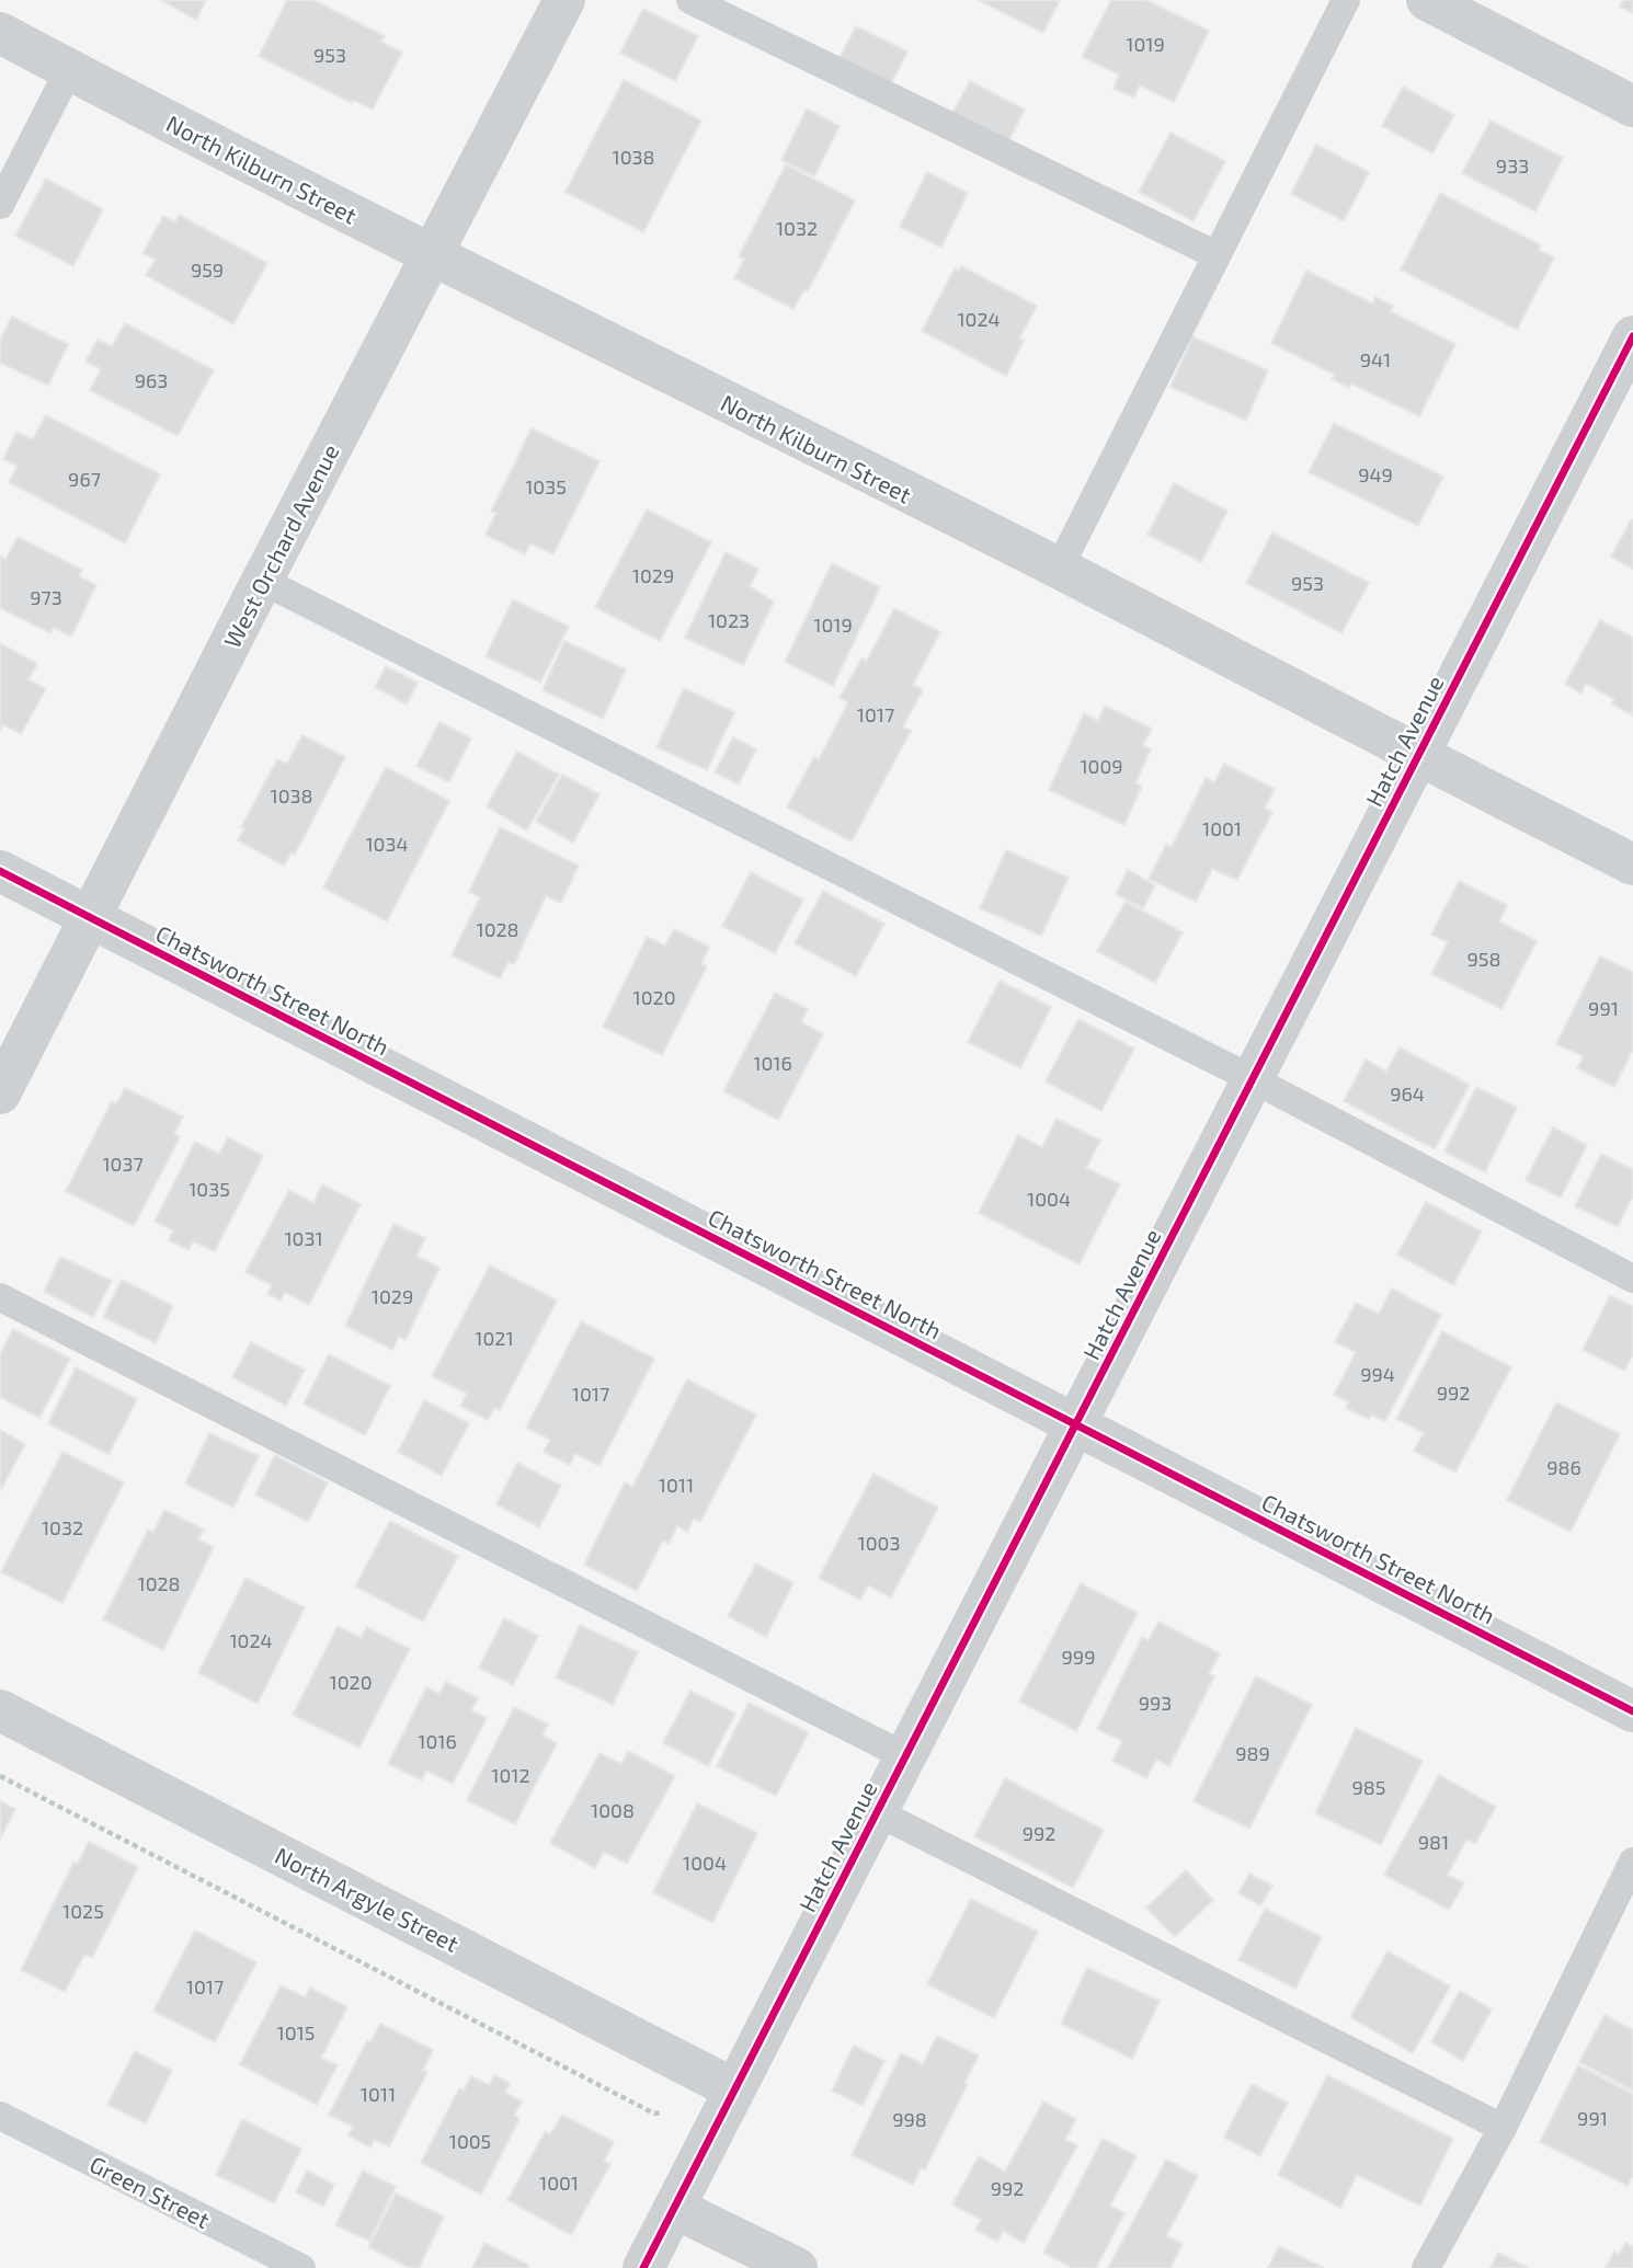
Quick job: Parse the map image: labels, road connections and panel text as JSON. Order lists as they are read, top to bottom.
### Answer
{
  "streets": {
    "street": [
      "North Kilburn Street",
      "West Orchard Avenue",
      "Hatch Avenue",
      "Chatsworth Street North",
      "North Argyle Street"
    ],
    "lane": ["Green Street"]
  },
  "crossings": [
    ["North Kilburn Street", "West Orchard Avenue"],
    ["North Kilburn Street", "Hatch Avenue"],
    ["West Orchard Avenue", "Chatsworth Street North"],
    ["Hatch Avenue", "Chatsworth Street North"],
    ["Hatch Avenue", "North Argyle Street"]
  ],
  "house_numbers": [
    "1019",
    "953",
    "1038",
    "933",
    "1032",
    "959",
    "1024",
    "941",
    "963",
    "949",
    "967",
    "1035",
    "1029",
    "953",
    "973",
    "1023",
    "1019",
    "1017",
    "1009",
    "1038",
    "1001",
    "1034",
    "1028",
    "958",
    "1020",
    "991",
    "1016",
    "964",
    "1037",
    "1035",
    "1004",
    "1031",
    "1029",
    "1021",
    "994",
    "992",
    "1017",
    "986",
    "1011",
    "1032",
    "1003",
    "1028",
    "1024",
    "999",
    "1020",
    "993",
    "1016",
    "989",
    "1012",
    "985",
    "1008",
    "992",
    "981",
    "1004",
    "1025",
    "1017",
    "1015",
    "1011",
    "991",
    "998",
    "1005",
    "1001",
    "992"
  ]
}
